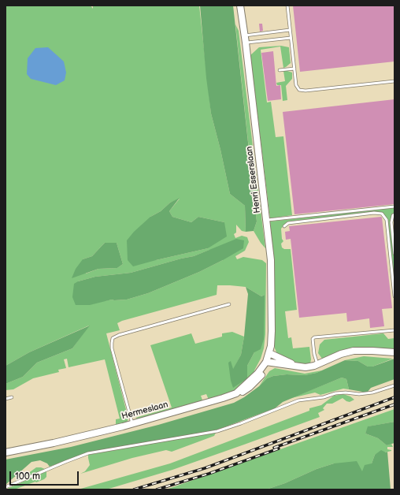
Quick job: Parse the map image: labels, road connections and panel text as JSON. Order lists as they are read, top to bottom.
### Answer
{
  "streets": {
    "street": ["Henri Esserslaan", "Hermeslaan"]
  },
  "scale_bar": "100 m"
}
